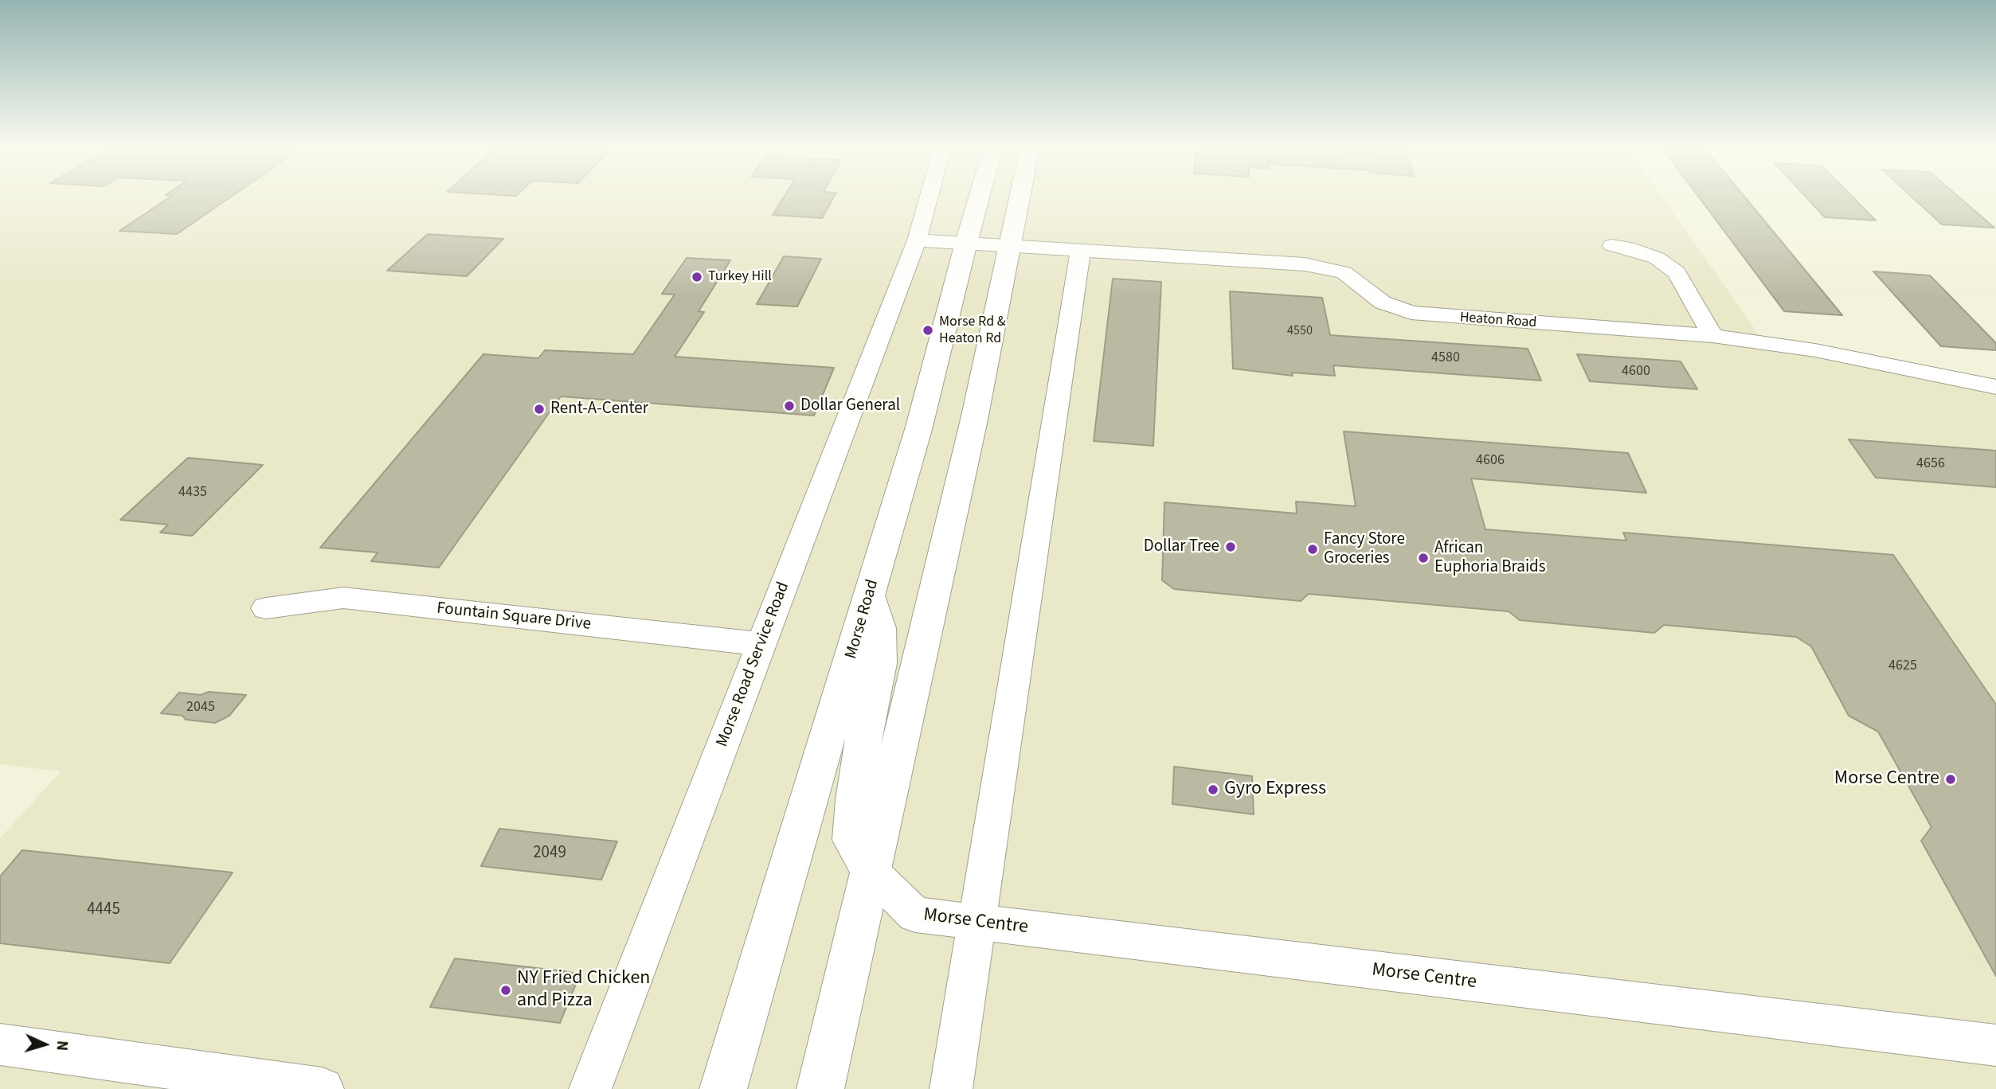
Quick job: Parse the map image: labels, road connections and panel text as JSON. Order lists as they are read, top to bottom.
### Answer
{
  "streets": {
    "main road": ["Morse Road"],
    "street": [
      "Heaton Road",
      "Fountain Square Drive",
      "Morse Road Service Road",
      "Morse Centre"
    ]
  },
  "crossings": [
    ["Fountain Square Drive", "Morse Road Service Road"]
  ],
  "places": [
    "Turkey Hill",
    "Morse Rd & Heaton Rd",
    "Dollar General",
    "Rent-A-Center",
    "Dollar Tree",
    "Fancy Store Groceries",
    "African Euphoria Braids",
    "Morse Centre",
    "Gyro Express",
    "NY Fried Chicken and Pizza"
  ],
  "house_numbers": [
    "4550",
    "4580",
    "4600",
    "4606",
    "4656",
    "4435",
    "4625",
    "2045",
    "2049",
    "4445"
  ],
  "north": "right"
}
